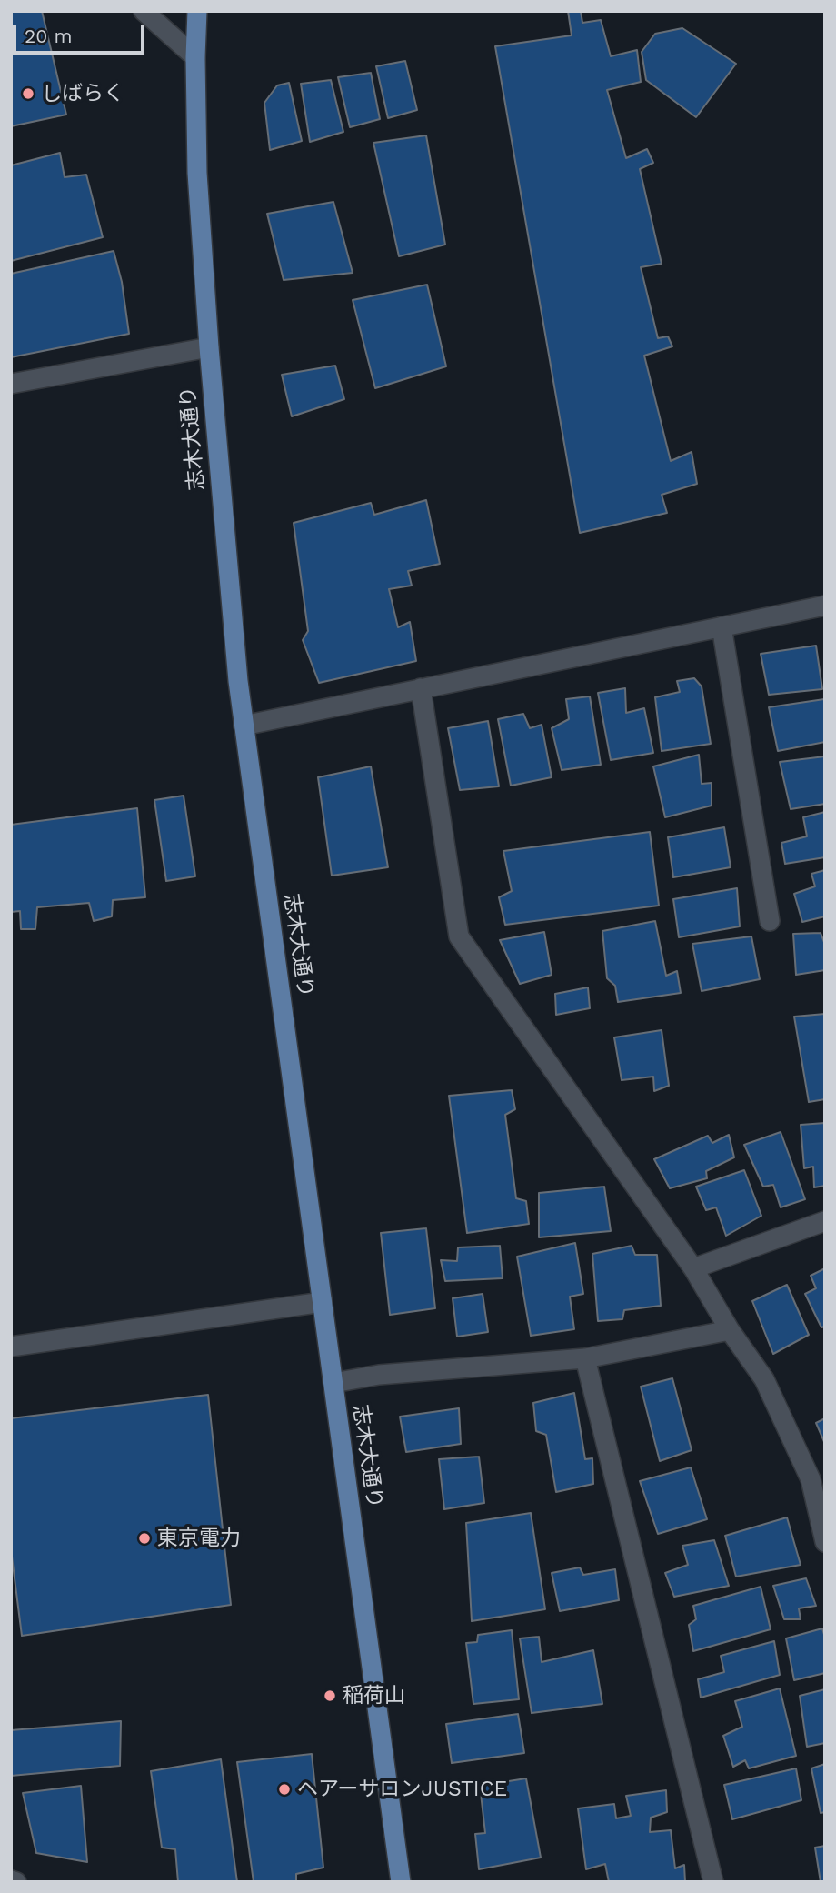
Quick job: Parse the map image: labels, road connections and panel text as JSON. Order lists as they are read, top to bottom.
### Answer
{
  "streets": {
    "main road": ["志木大通り"]
  },
  "places": [
    "しばらく",
    "東京電力",
    "稲荷山",
    "ヘアーサロンJUSTICE"
  ],
  "scale_bar": "20 m"
}
